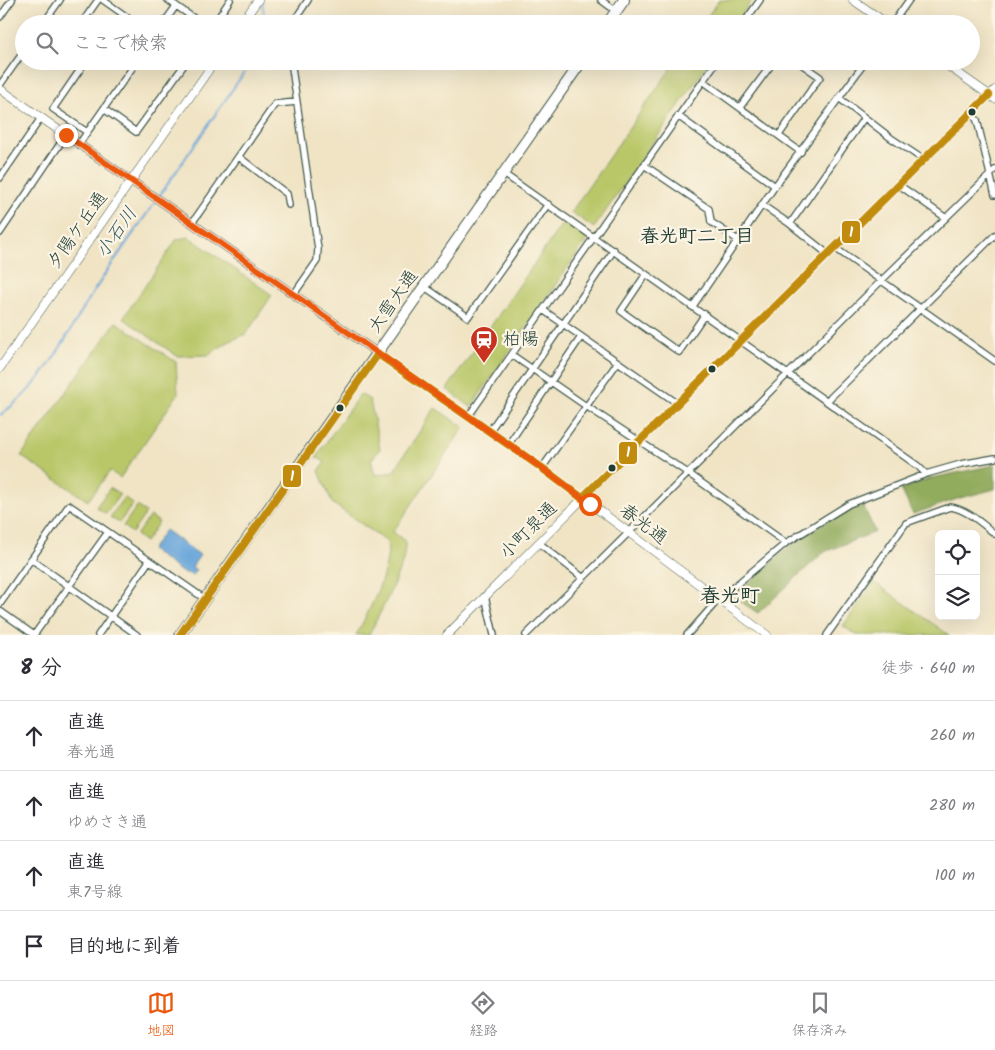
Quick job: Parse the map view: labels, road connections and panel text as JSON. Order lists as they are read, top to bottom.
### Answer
{
  "streets": {
    "highway": ["大雪大通"],
    "street": ["夕陽ケ丘通", "春光通", "小町泉通"]
  },
  "crossings": [
    ["夕陽ケ丘通", "春光通"],
    ["大雪大通", "春光通"],
    ["春光通", "小町泉通"]
  ],
  "districts": ["春光町二丁目", "春光町"],
  "water": ["小石川"],
  "places": {
    "station": ["柏陽"]
  },
  "lines": ["transit line 1"],
  "page": {
    "search": "ここで検索",
    "heading": ["8 分", "徒歩 · 640 m"],
    "list": [
      ["直進", "春光通", "260 m"],
      ["直進", "ゆめさき通", "280 m"],
      ["直進", "東7号線", "100 m"],
      "目的地に到着"
    ],
    "nav": ["地図", "経路", "保存済み"]
  }
}
